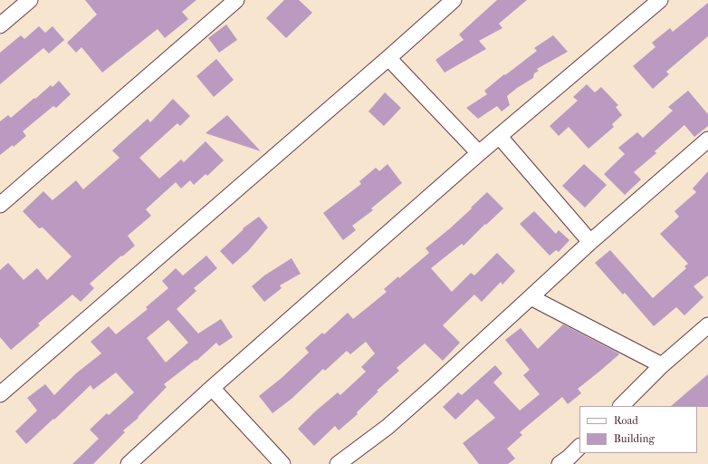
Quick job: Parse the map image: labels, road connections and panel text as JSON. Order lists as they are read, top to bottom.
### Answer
{
  "legend": ["Road", "Building"]
}
